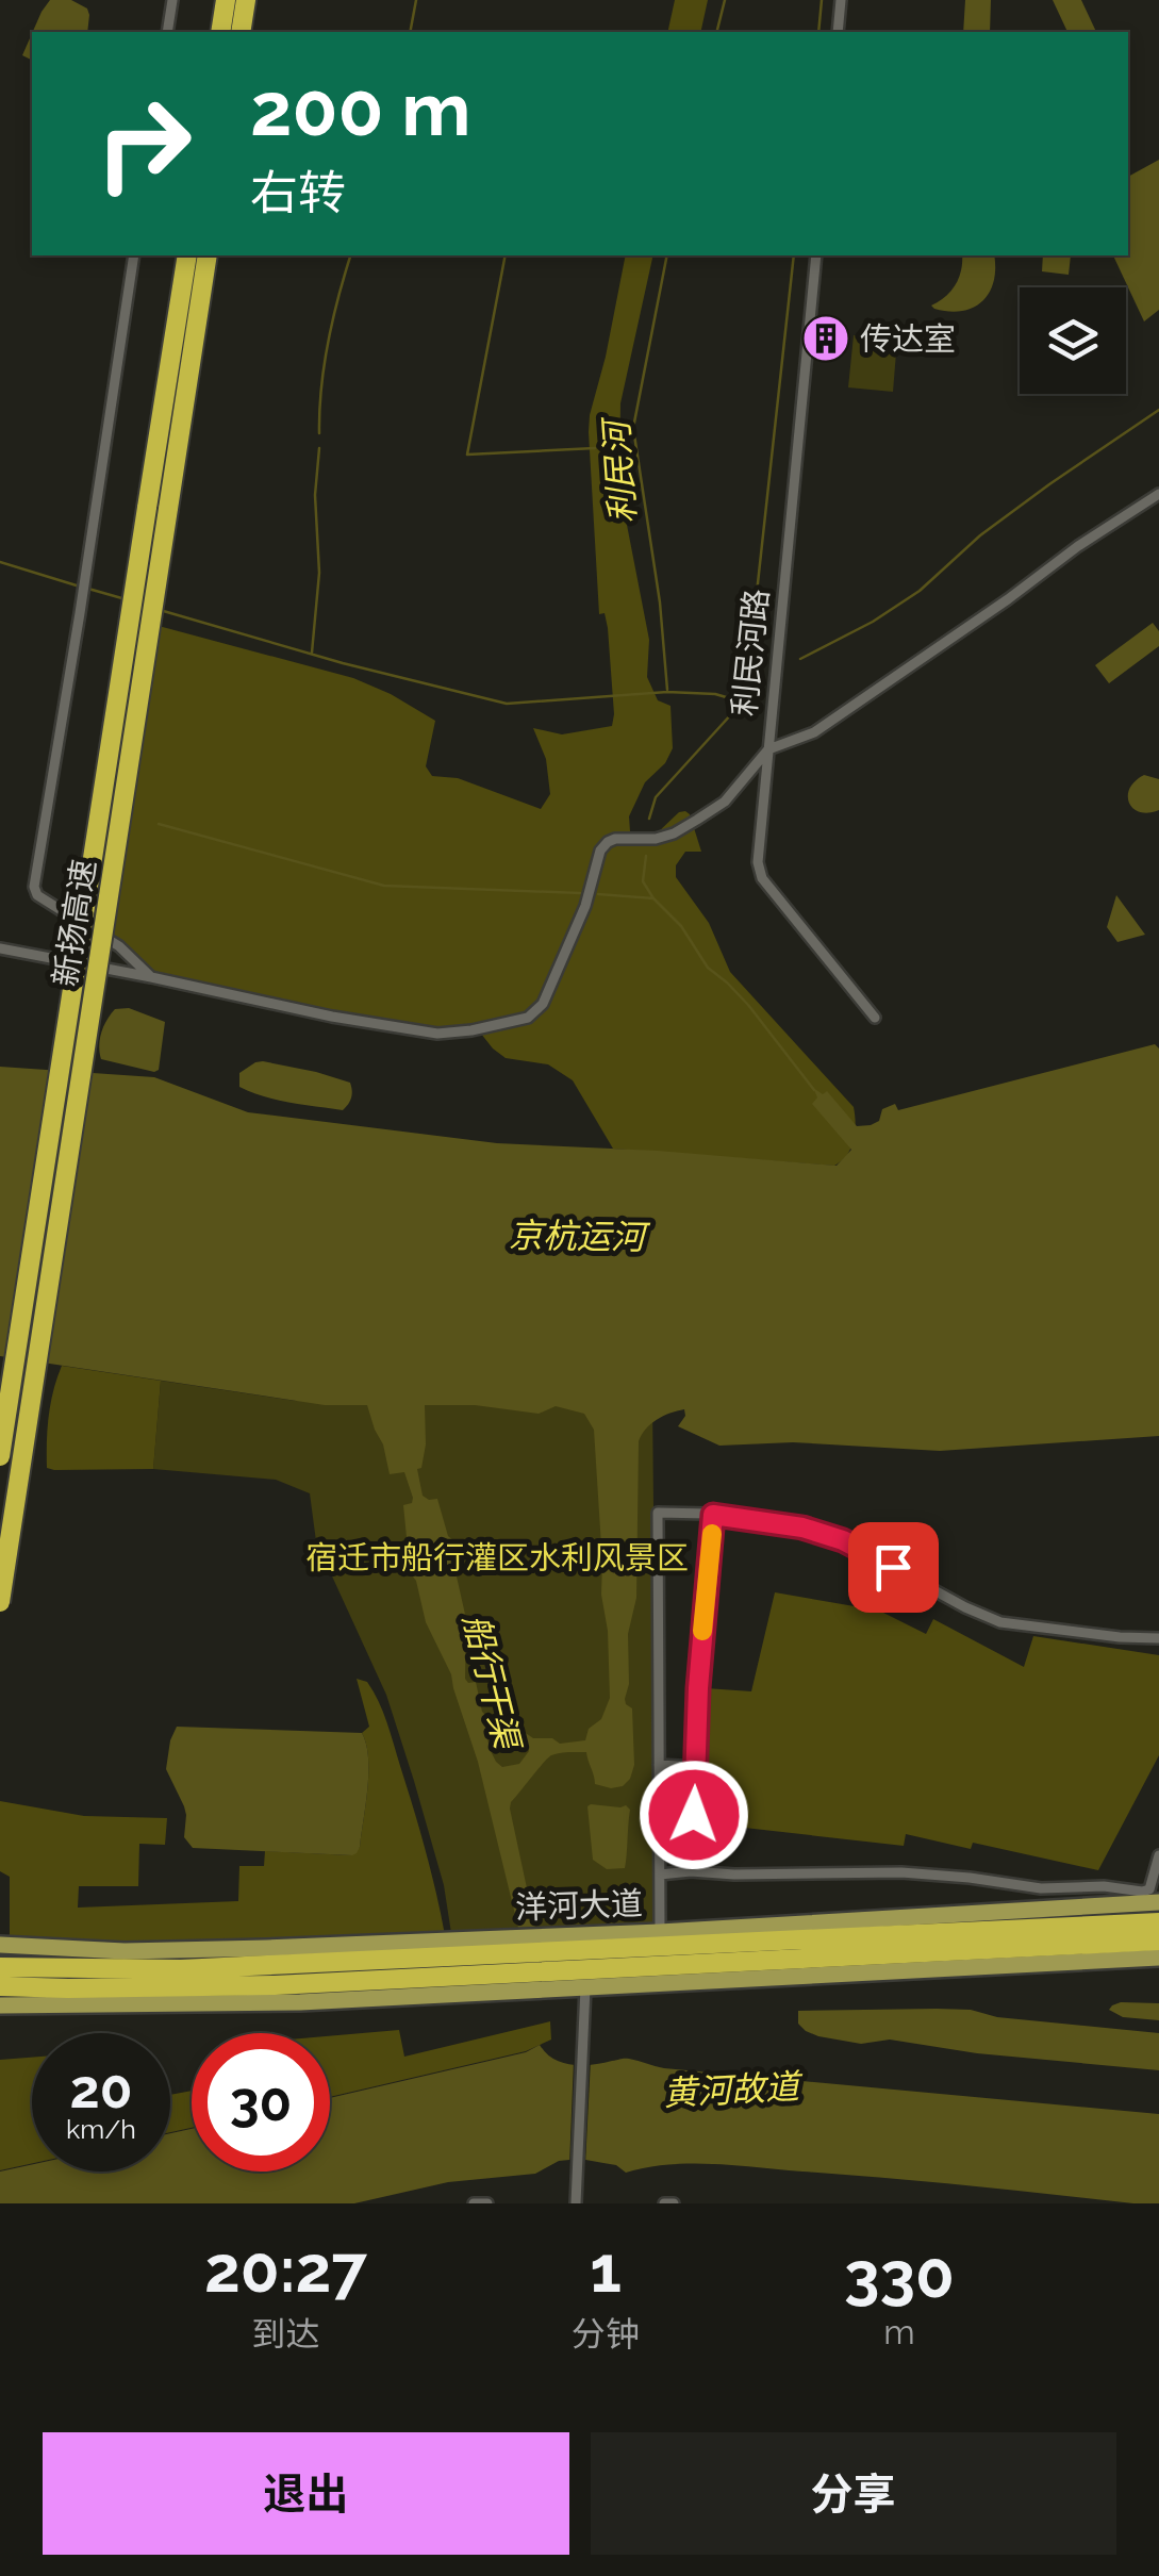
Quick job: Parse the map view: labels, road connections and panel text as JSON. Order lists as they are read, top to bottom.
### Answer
{
  "streets": {
    "highway": ["新扬高速", "洋河大道"],
    "street": ["利民河路"]
  },
  "water": [
    "利民河",
    "京杭运河",
    "船行干渠",
    "黄河故道"
  ],
  "parks": ["宿迁市船行灌区水利风景区"],
  "places": {
    "building": ["传达室"]
  },
  "page": {
    "turn": ["200 m", "右转"],
    "speed": "20 km/h",
    "limit": "30",
    "eta": [
      "20:27",
      "到达",
      "1",
      "分钟",
      "330",
      "m"
    ],
    "buttons": ["退出", "分享"]
  }
}
